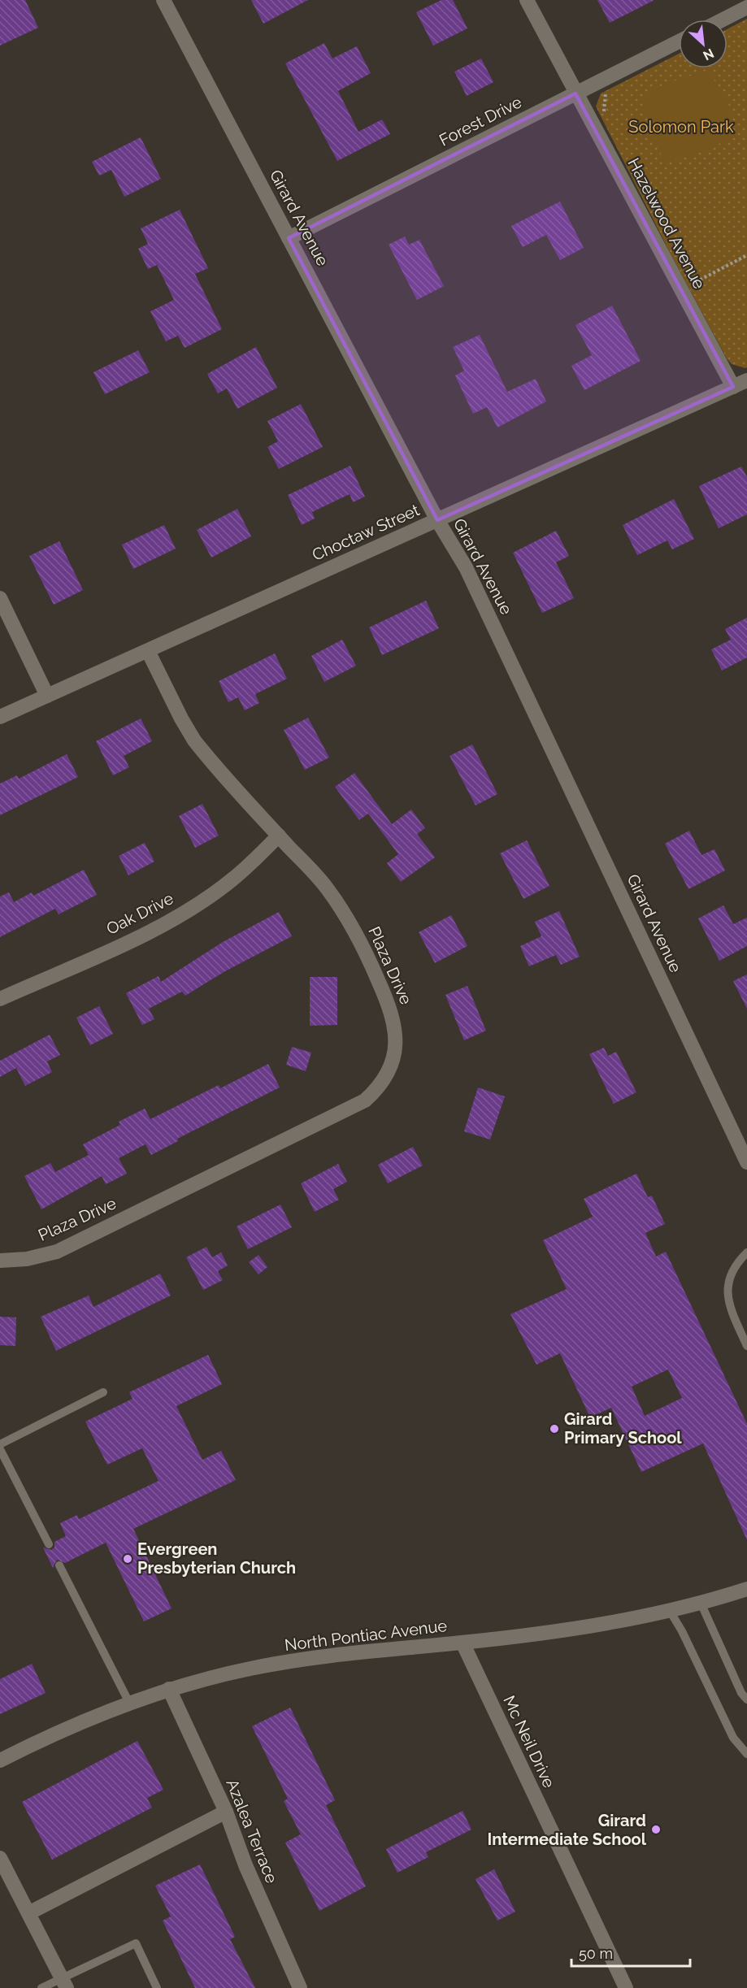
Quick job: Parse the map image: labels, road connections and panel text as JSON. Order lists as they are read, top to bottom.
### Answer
{
  "streets": {
    "street": [
      "Forest Drive",
      "Girard Avenue",
      "Hazelwood Avenue",
      "Choctaw Street",
      "Oak Drive",
      "Plaza Drive",
      "North Pontiac Avenue",
      "Mc Neil Drive",
      "Azalea Terrace"
    ]
  },
  "crossings": [
    ["Forest Drive", "Girard Avenue"],
    ["Forest Drive", "Hazelwood Avenue"],
    ["Girard Avenue", "Choctaw Street"],
    ["Hazelwood Avenue", "Choctaw Street"],
    ["Choctaw Street", "Plaza Drive"],
    ["Oak Drive", "Plaza Drive"],
    ["North Pontiac Avenue", "Mc Neil Drive"],
    ["North Pontiac Avenue", "Azalea Terrace"]
  ],
  "parks": ["Solomon Park"],
  "places": ["Girard Primary School", "Evergreen Presbyterian Church", "Girard Intermediate School"],
  "scale_bar": "50 m",
  "north": "bottom right"
}
